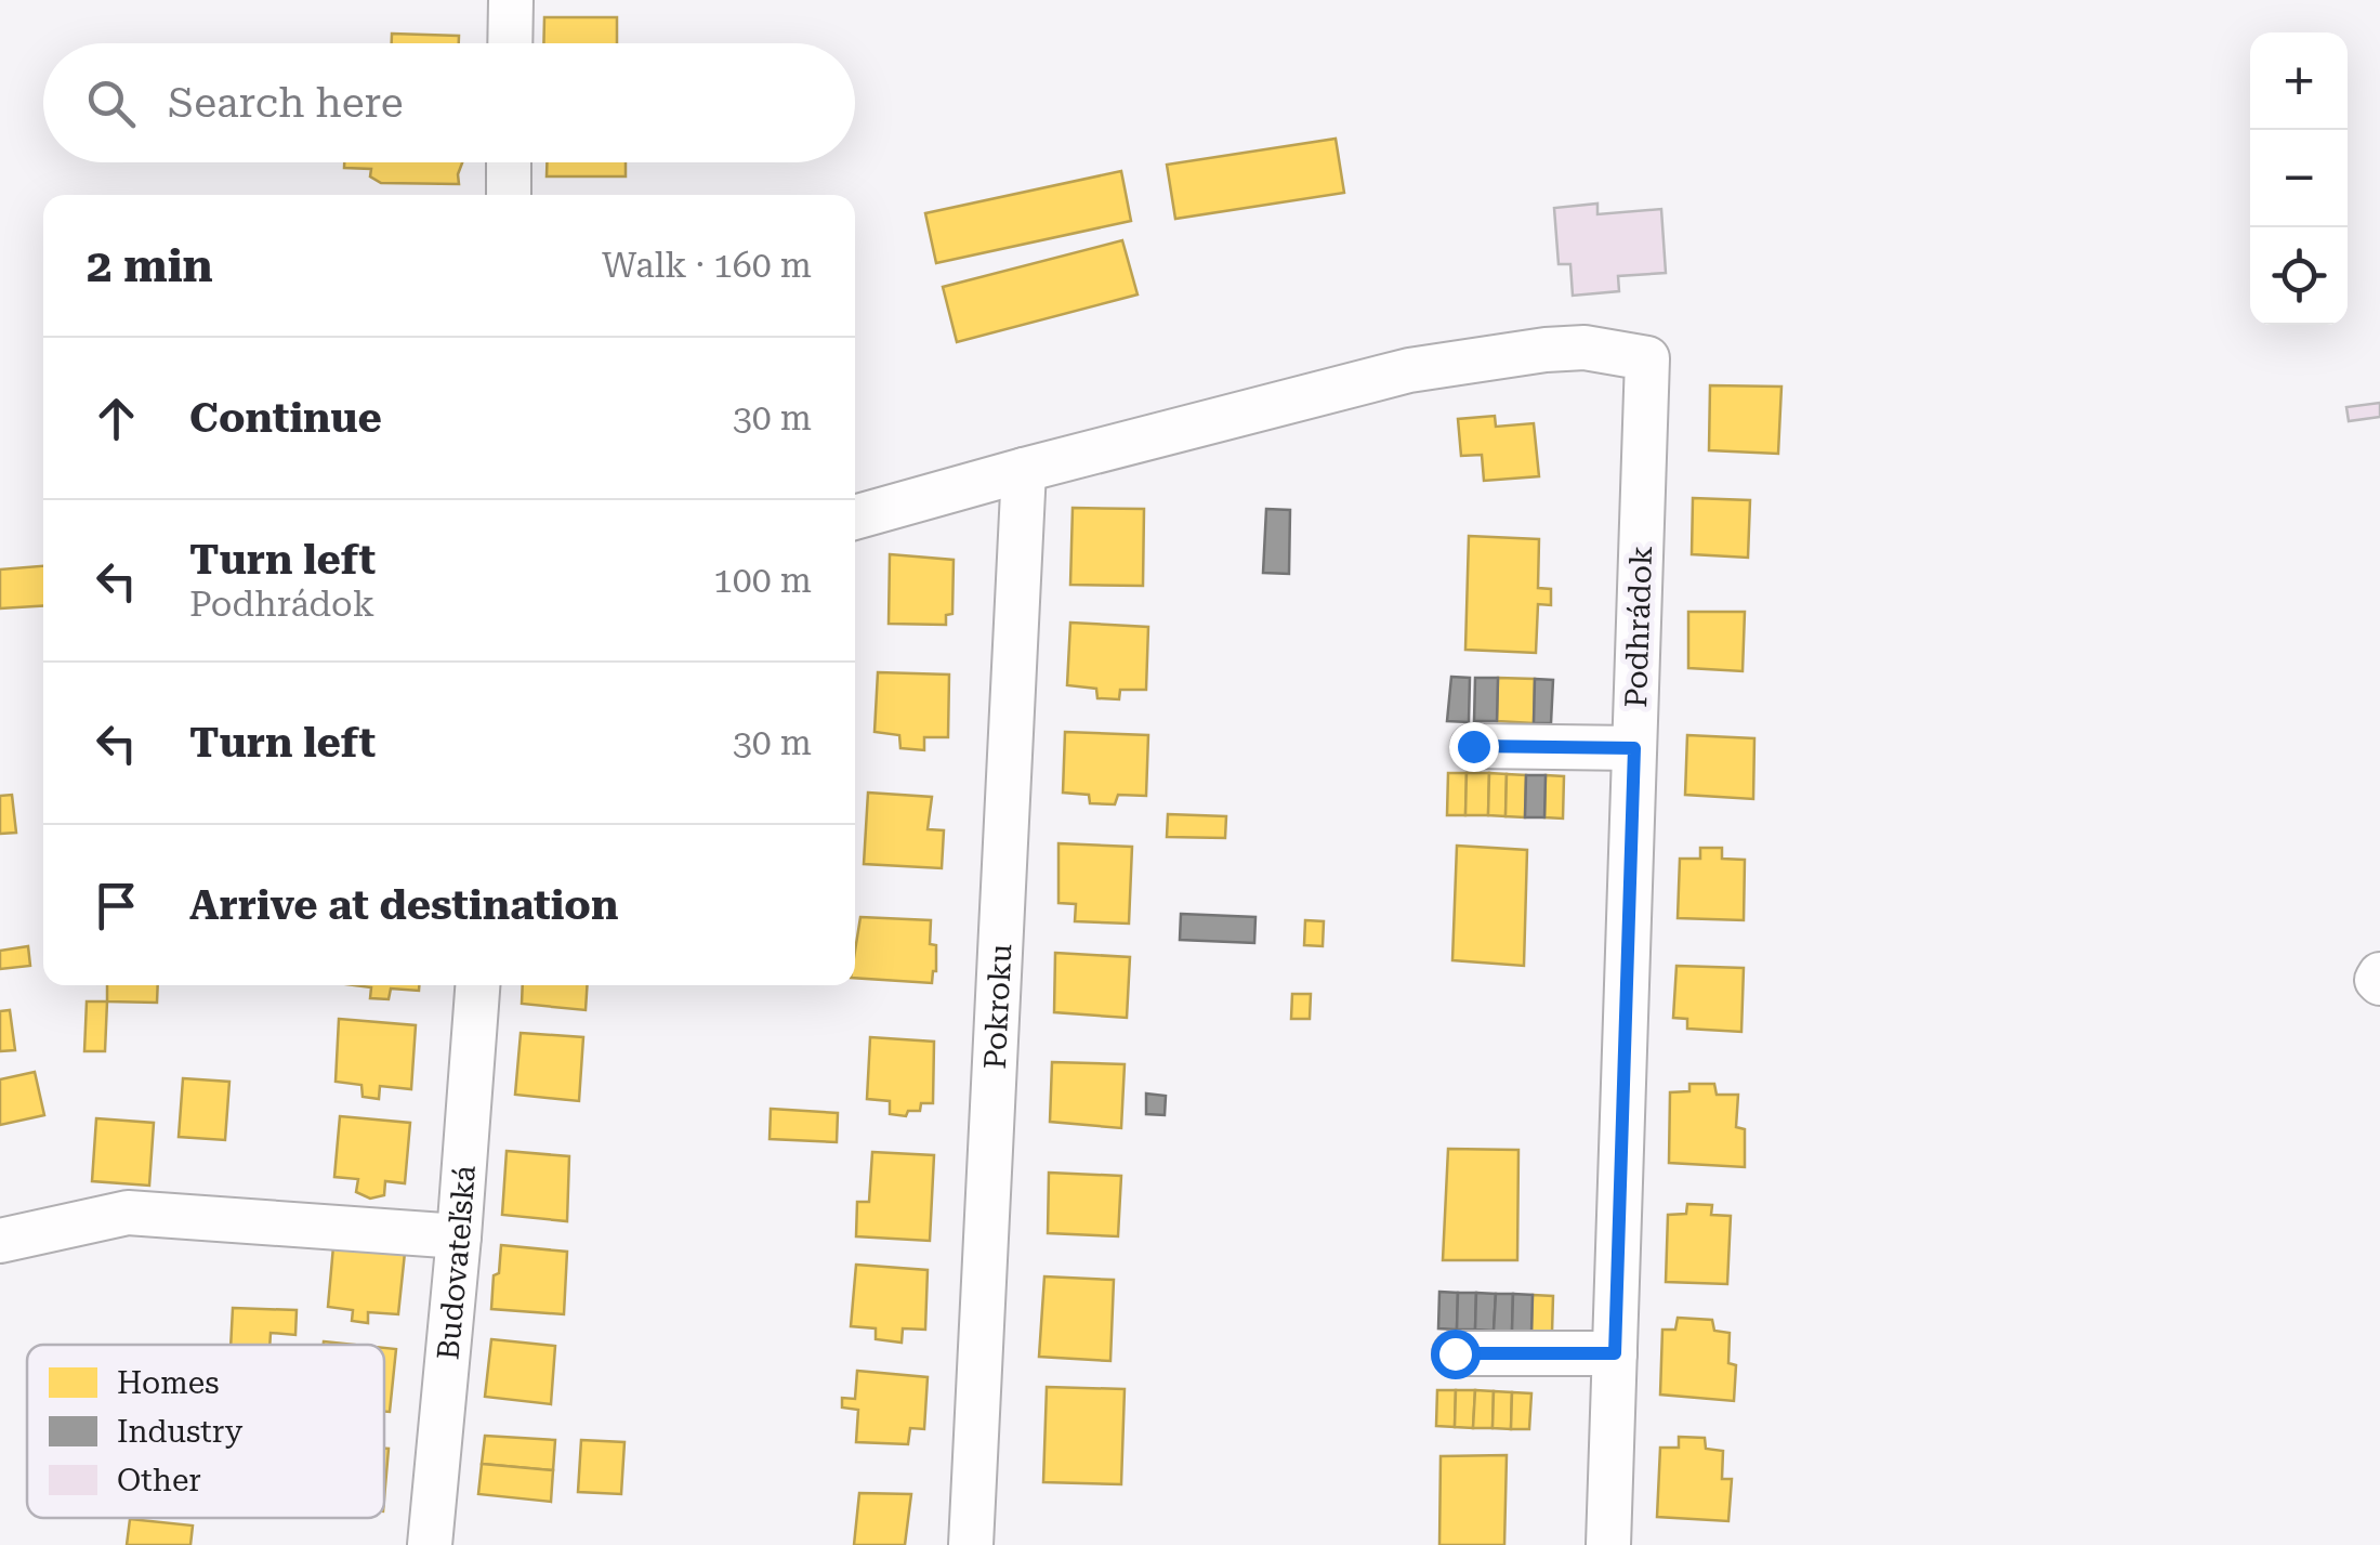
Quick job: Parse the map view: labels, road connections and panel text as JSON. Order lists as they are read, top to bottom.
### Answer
{
  "streets": {
    "street": ["Podhrádok", "Pokroku", "Budovateľská"]
  },
  "crossings": [
    ["Podhrádok", "Pokroku"]
  ],
  "legend": ["Homes", "Industry", "Other"],
  "page": {
    "map_buttons": ["+", "−"],
    "search": "Search here",
    "heading": ["2 min", "Walk · 160 m"],
    "list": [
      ["Continue", "30 m"],
      ["Turn left", "Podhrádok", "100 m"],
      ["Turn left", "30 m"],
      "Arrive at destination"
    ]
  }
}
